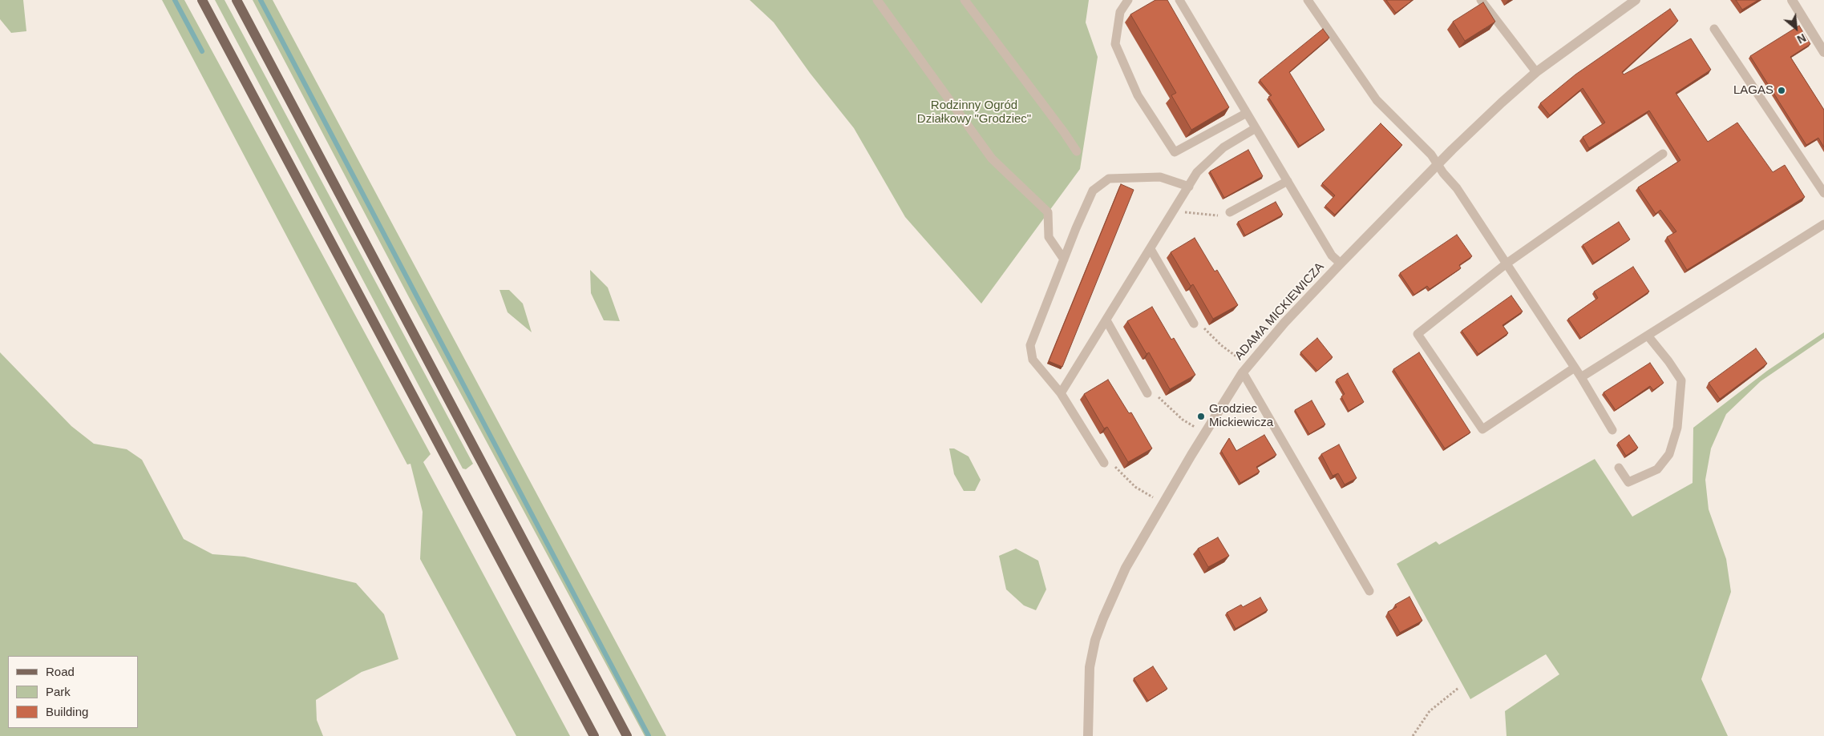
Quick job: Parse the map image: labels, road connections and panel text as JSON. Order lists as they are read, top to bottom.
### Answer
{
  "streets": {
    "street": ["ADAMA MICKIEWICZA"]
  },
  "parks": ["Rodzinny Ogród Działkowy \"Grodziec\""],
  "places": ["LAGAS", "Grodziec Mickiewicza"],
  "legend": ["Road", "Park", "Building"],
  "north": "bottom right"
}
